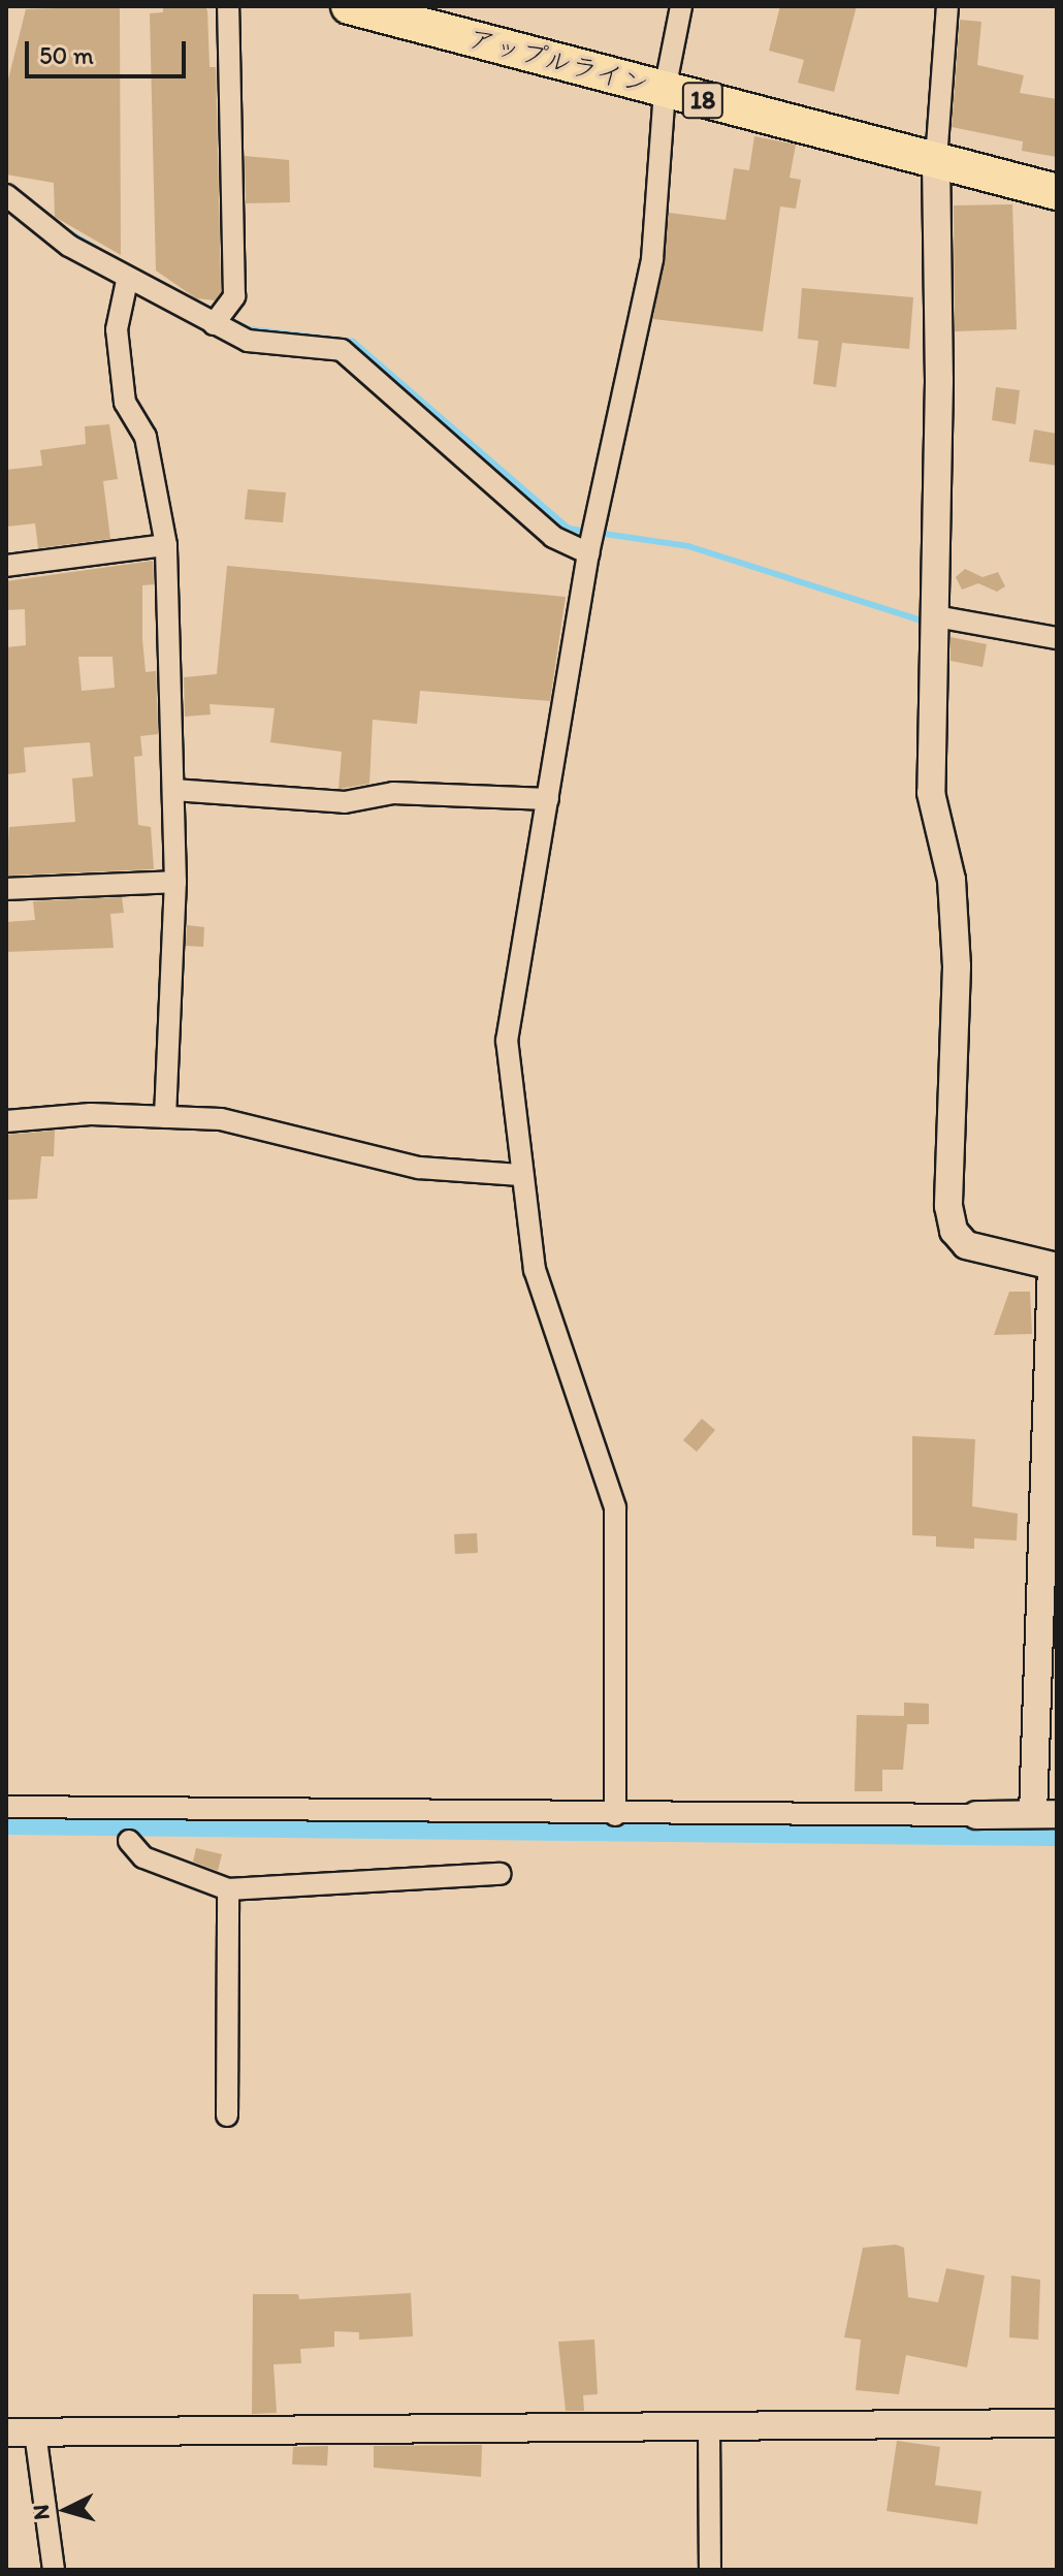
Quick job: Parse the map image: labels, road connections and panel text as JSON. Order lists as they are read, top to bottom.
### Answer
{
  "streets": {
    "highway": ["アップルライン", "18"]
  },
  "scale_bar": "50 m",
  "north": "left"
}
